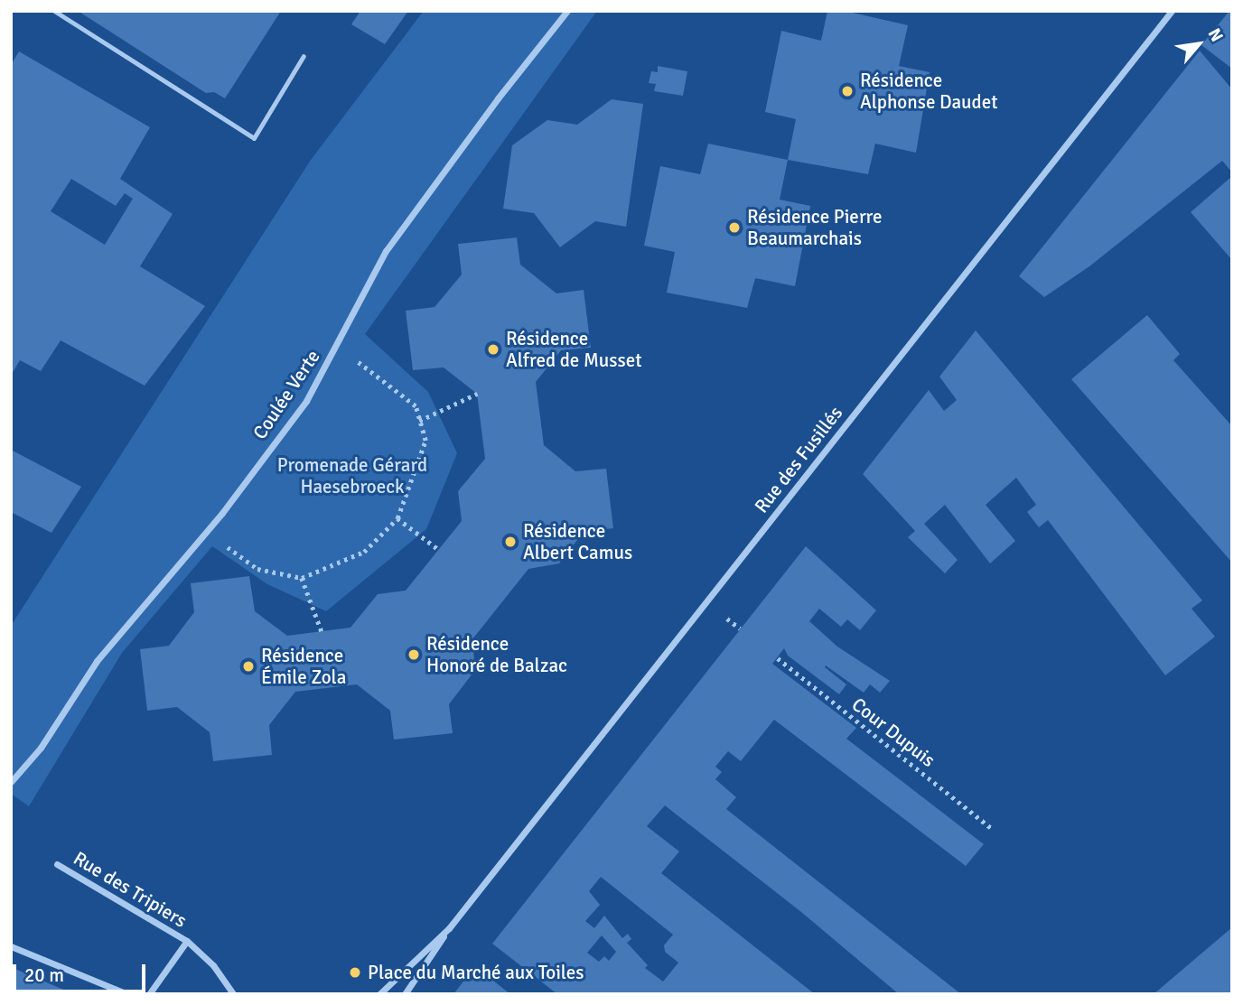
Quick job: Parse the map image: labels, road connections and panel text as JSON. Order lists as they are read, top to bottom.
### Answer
{
  "streets": {
    "street": ["Coulée Verte", "Rue des Fusillés", "Rue des Tripiers"],
    "path": ["Cour Dupuis"]
  },
  "parks": ["Promenade Gérard Haesebroeck"],
  "places": [
    "Résidence Alphonse Daudet",
    "Résidence Pierre Beaumarchais",
    "Résidence Alfred de Musset",
    "Résidence Albert Camus",
    "Résidence Honoré de Balzac",
    "Résidence Émile Zola",
    "Place du Marché aux Toiles"
  ],
  "scale_bar": "20 m",
  "north": "top right"
}
